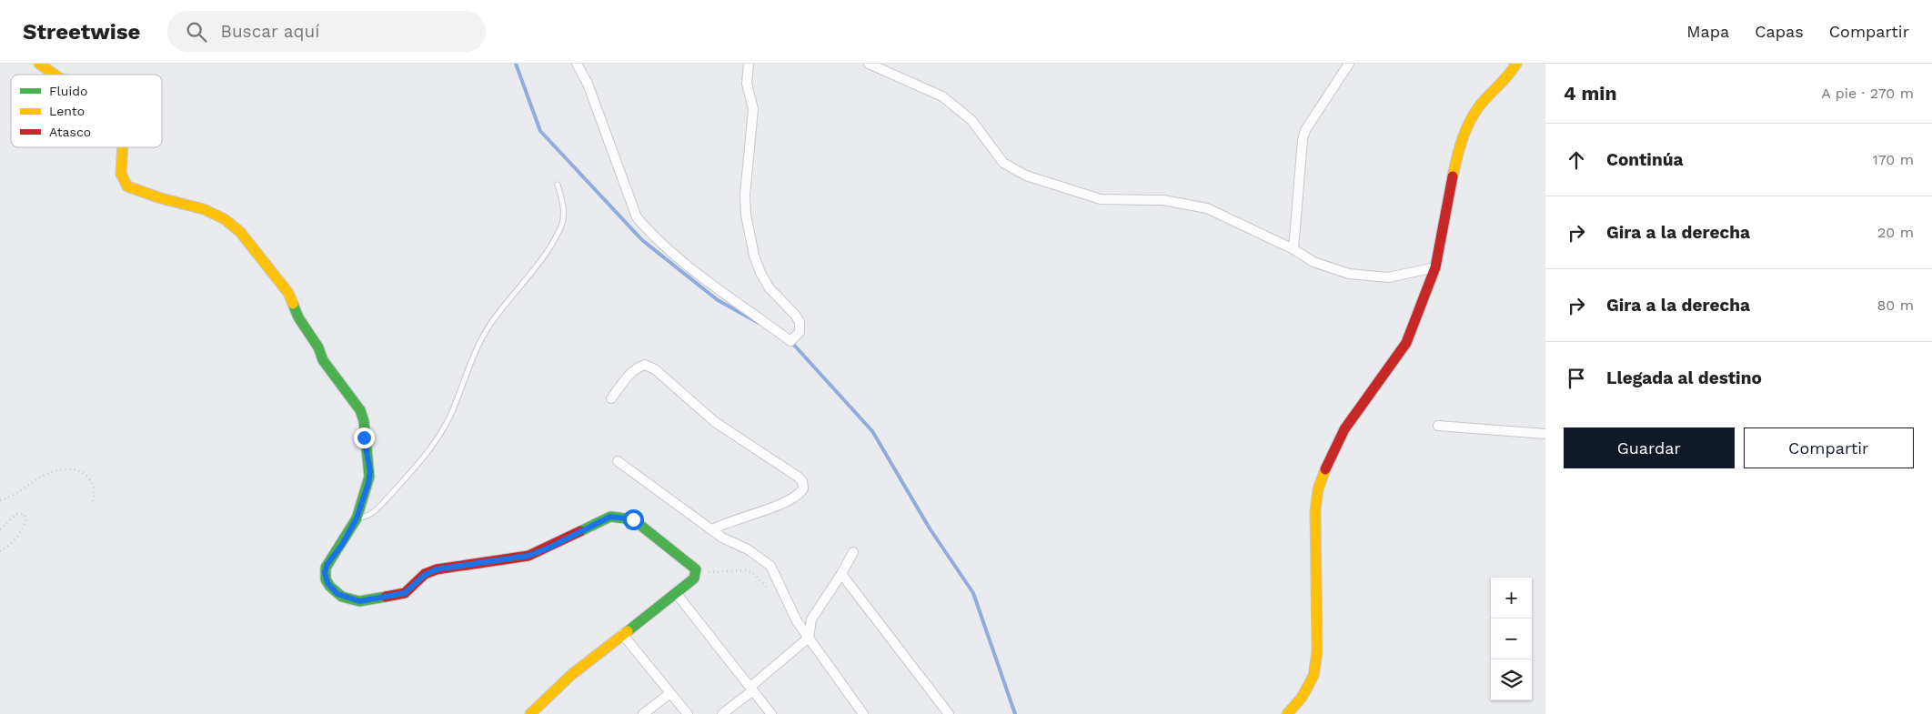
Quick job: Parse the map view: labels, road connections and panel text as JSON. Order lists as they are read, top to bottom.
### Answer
{
  "legend": ["Fluido", "Lento", "Atasco"],
  "page": {
    "header": "Streetwise",
    "search": "Buscar aquí",
    "nav": ["Mapa", "Capas", "Compartir"],
    "heading": ["4 min", "A pie · 270 m"],
    "list": [
      ["Continúa", "170 m"],
      ["Gira a la derecha", "20 m"],
      ["Gira a la derecha", "80 m"],
      "Llegada al destino"
    ],
    "buttons": ["Guardar", "Compartir"],
    "map_buttons": ["+", "−"]
  }
}
